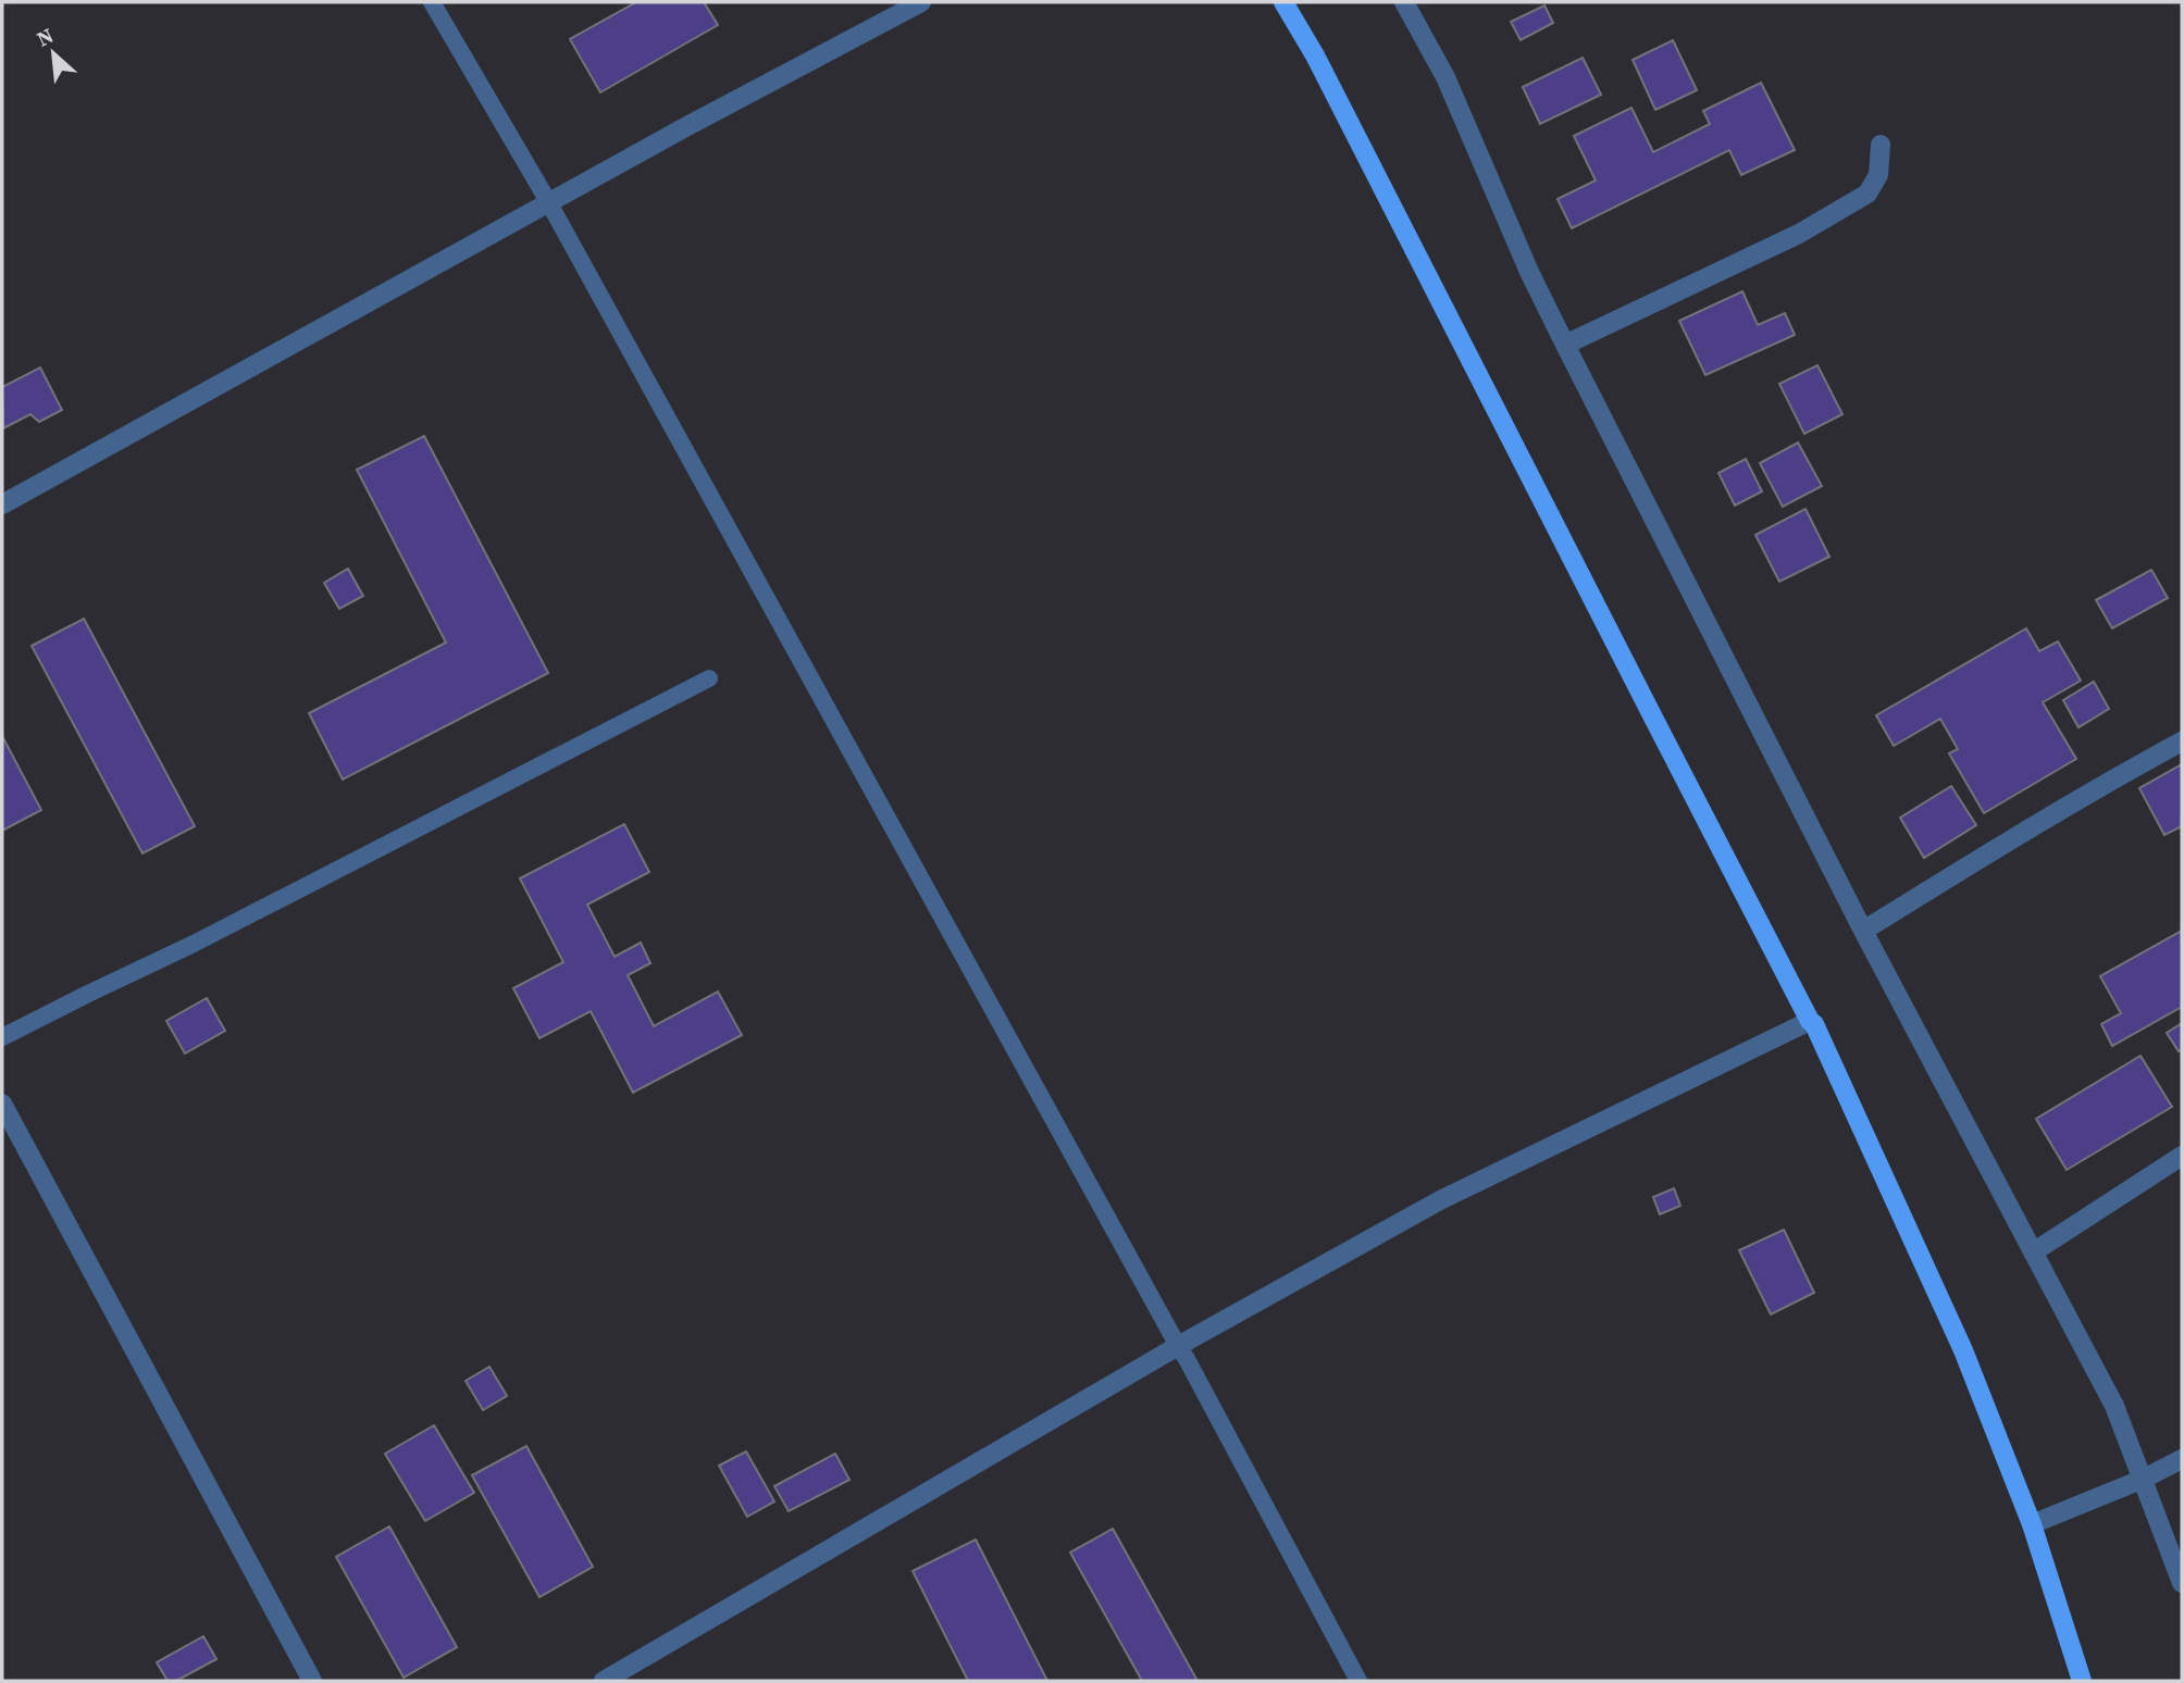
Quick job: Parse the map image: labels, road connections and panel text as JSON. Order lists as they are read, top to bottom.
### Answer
{
  "north": "top left"
}
